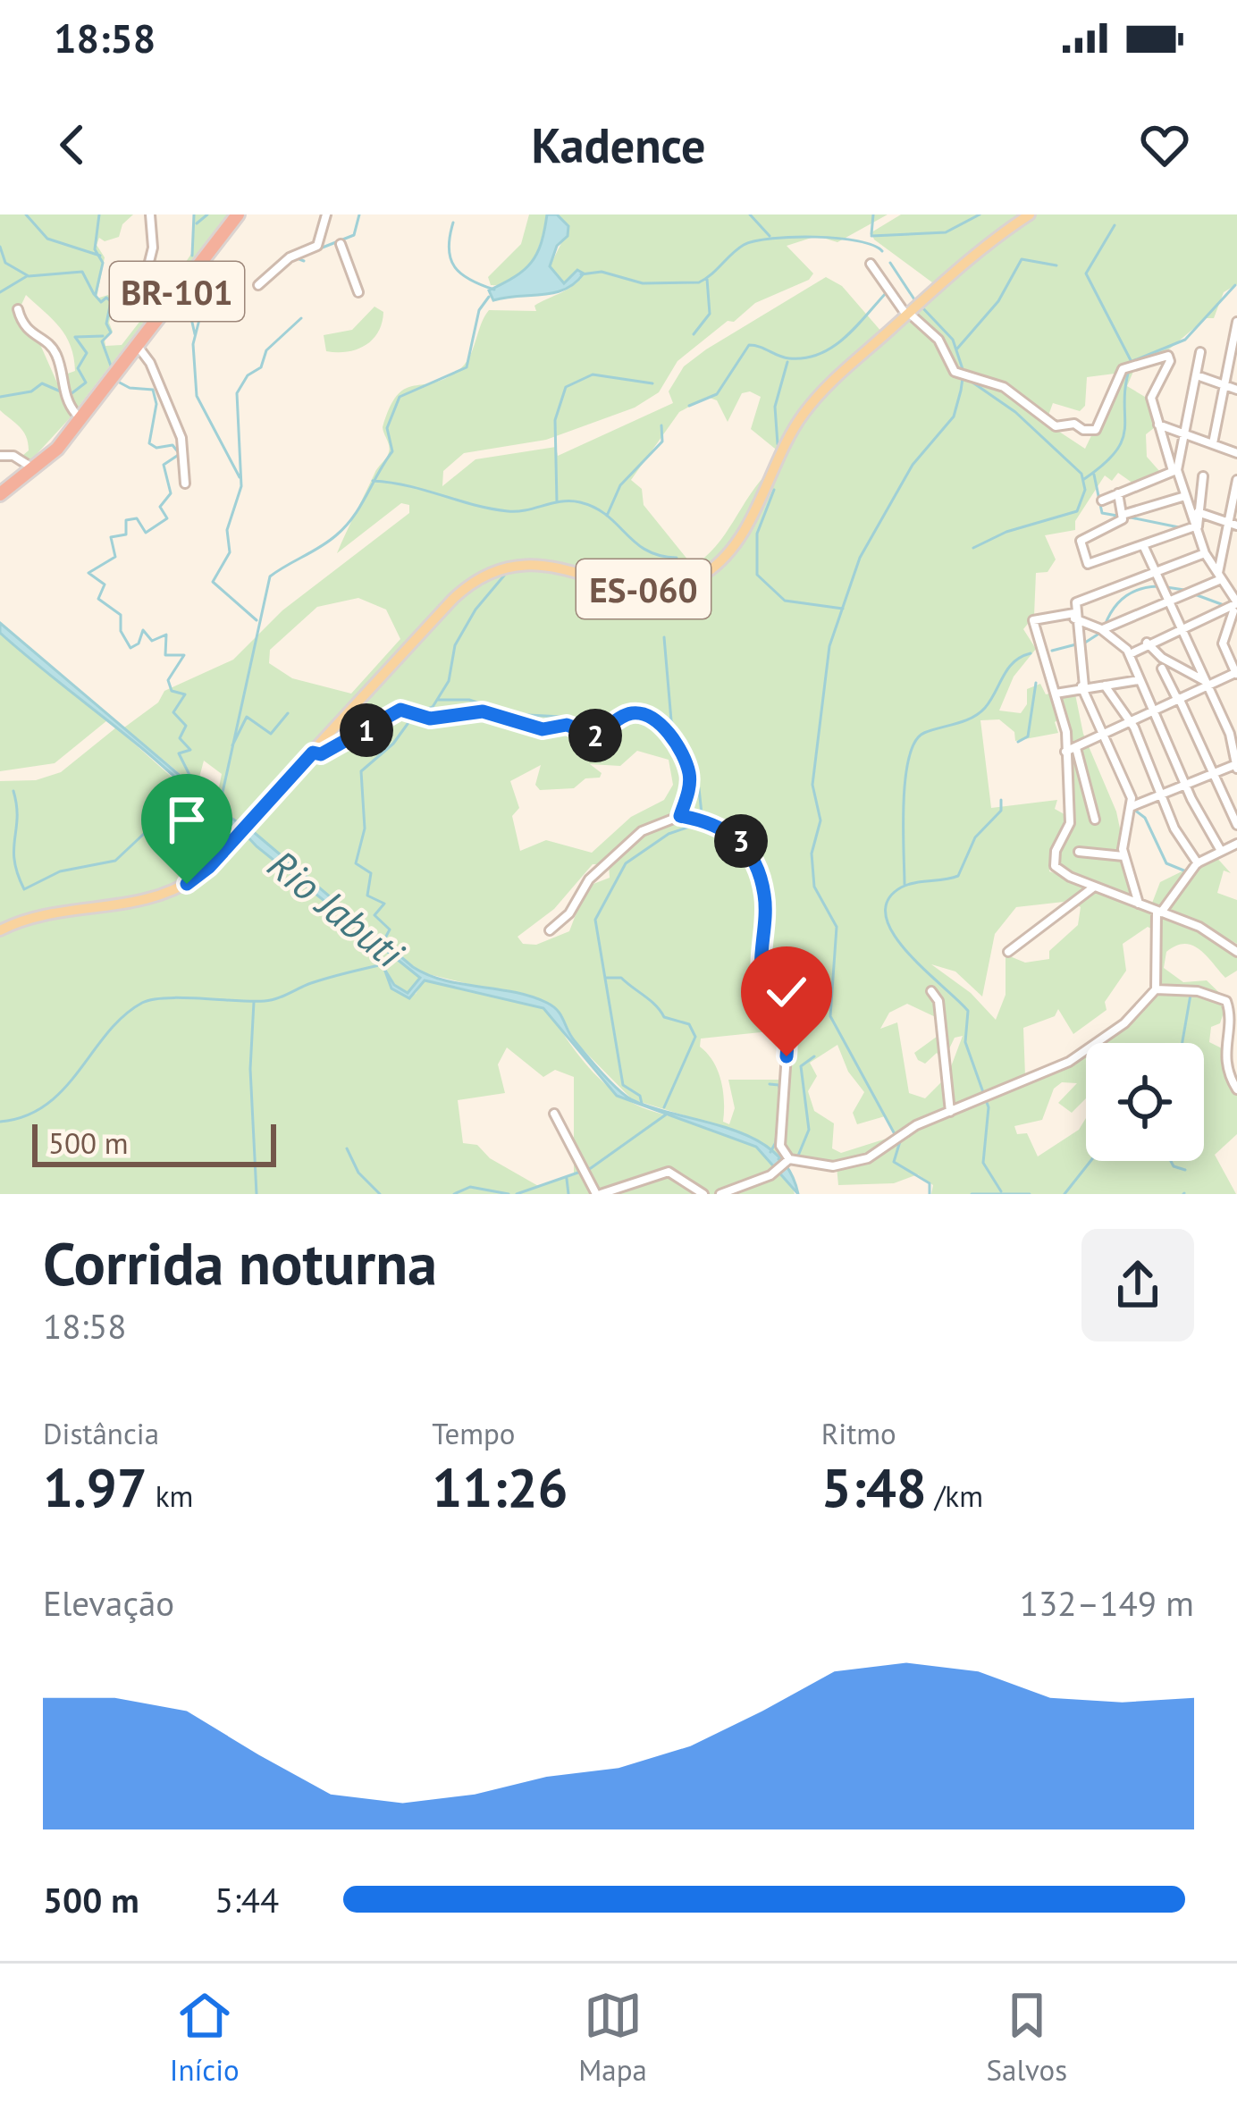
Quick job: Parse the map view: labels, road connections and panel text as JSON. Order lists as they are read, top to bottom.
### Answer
{
  "streets": {
    "highway": ["BR-101"],
    "main road": ["ES-060"]
  },
  "water": ["Rio Jabuti"],
  "scale_bar": "500 m",
  "page": {
    "status": "18:58",
    "header": "Kadence",
    "pins": ["1", "2", "3"],
    "scale": "500 m",
    "heading": ["Corrida noturna", "18:58"],
    "stats": [
      ["Distância", "1.97 km"],
      ["Tempo", "11:26"],
      ["Ritmo", "5:48 /km"]
    ],
    "chart": ["Elevação", "132–149 m"],
    "list": [
      {
        "name": "500 m",
        "note": "5:44"
      }
    ],
    "tabs": ["Início", "Mapa", "Salvos"]
  }
}
